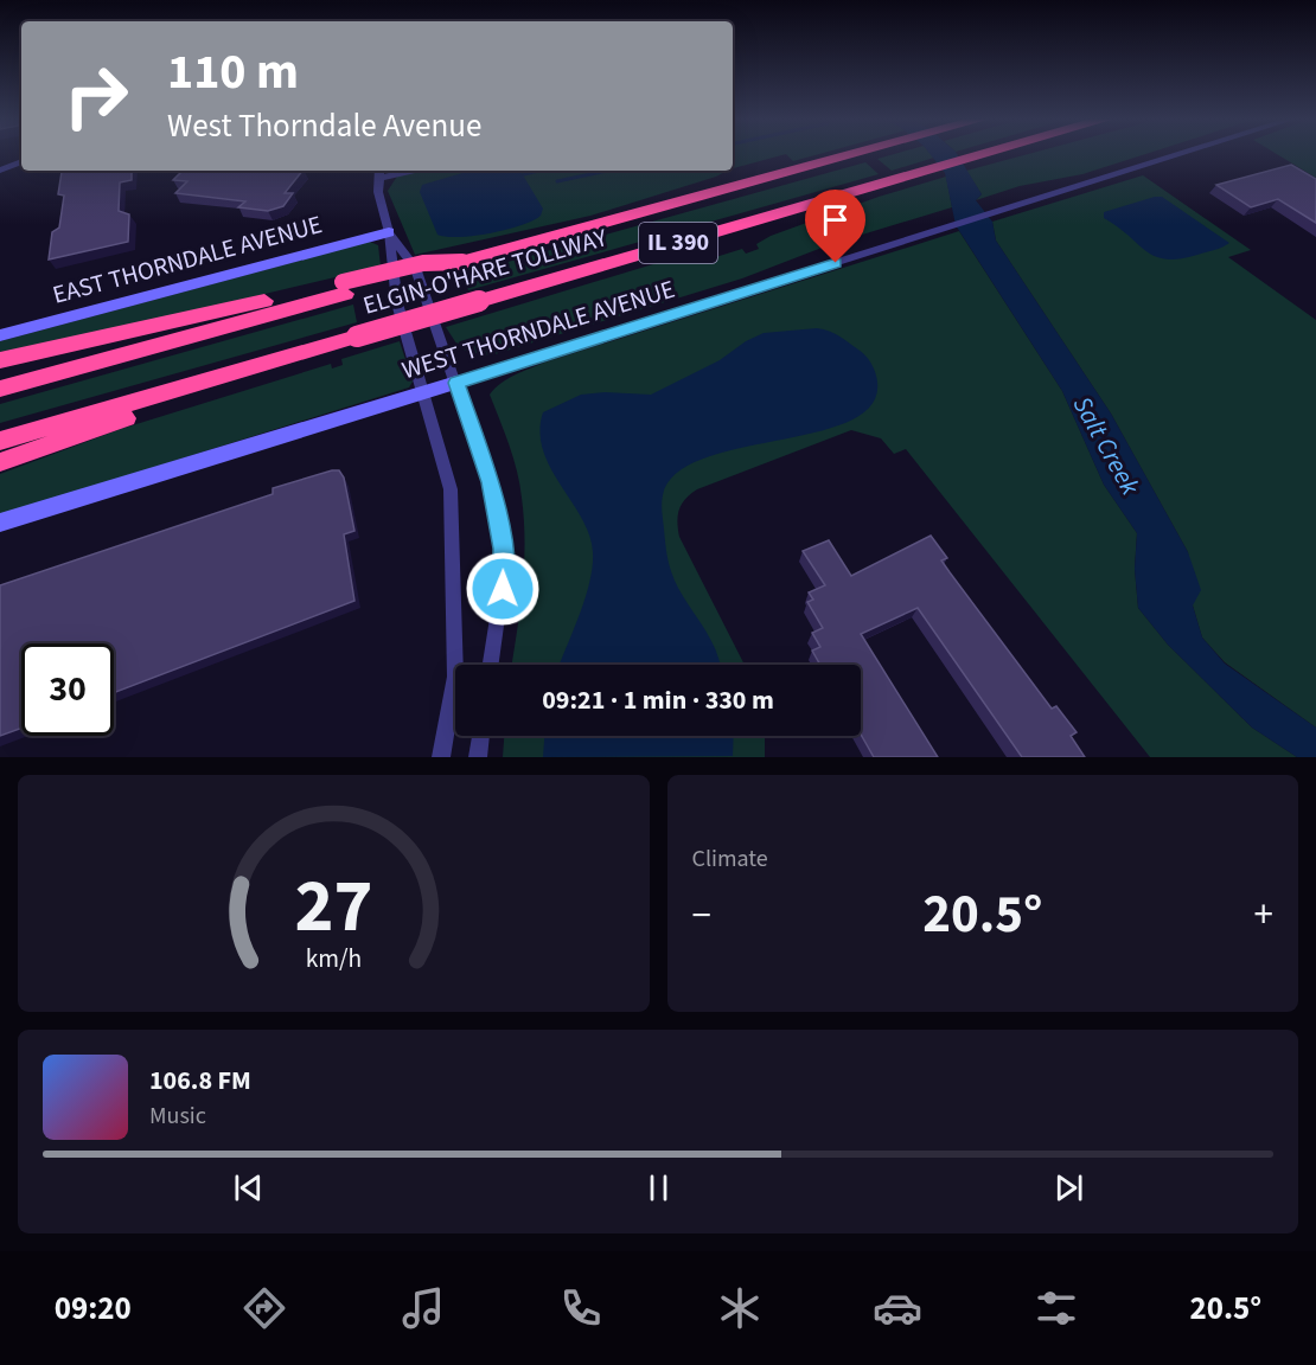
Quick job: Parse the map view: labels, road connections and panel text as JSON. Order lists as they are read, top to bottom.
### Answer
{
  "streets": {
    "highway": ["IL 390", "ELGIN-O'HARE TOLLWAY"],
    "main road": ["EAST THORNDALE AVENUE", "WEST THORNDALE AVENUE"]
  },
  "water": ["Salt Creek"],
  "page": {
    "turn": ["110 m", "West Thorndale Avenue"],
    "limit": "30",
    "trip": "09:21 · 1 min · 330 m",
    "tile": "Climate",
    "heat": ["−", "20.5°", "+"],
    "song": ["106.8 FM", "Music"],
    "tabs": ["09:20", "20.5°"],
    "gauge": ["27", "km/h"]
  }
}
